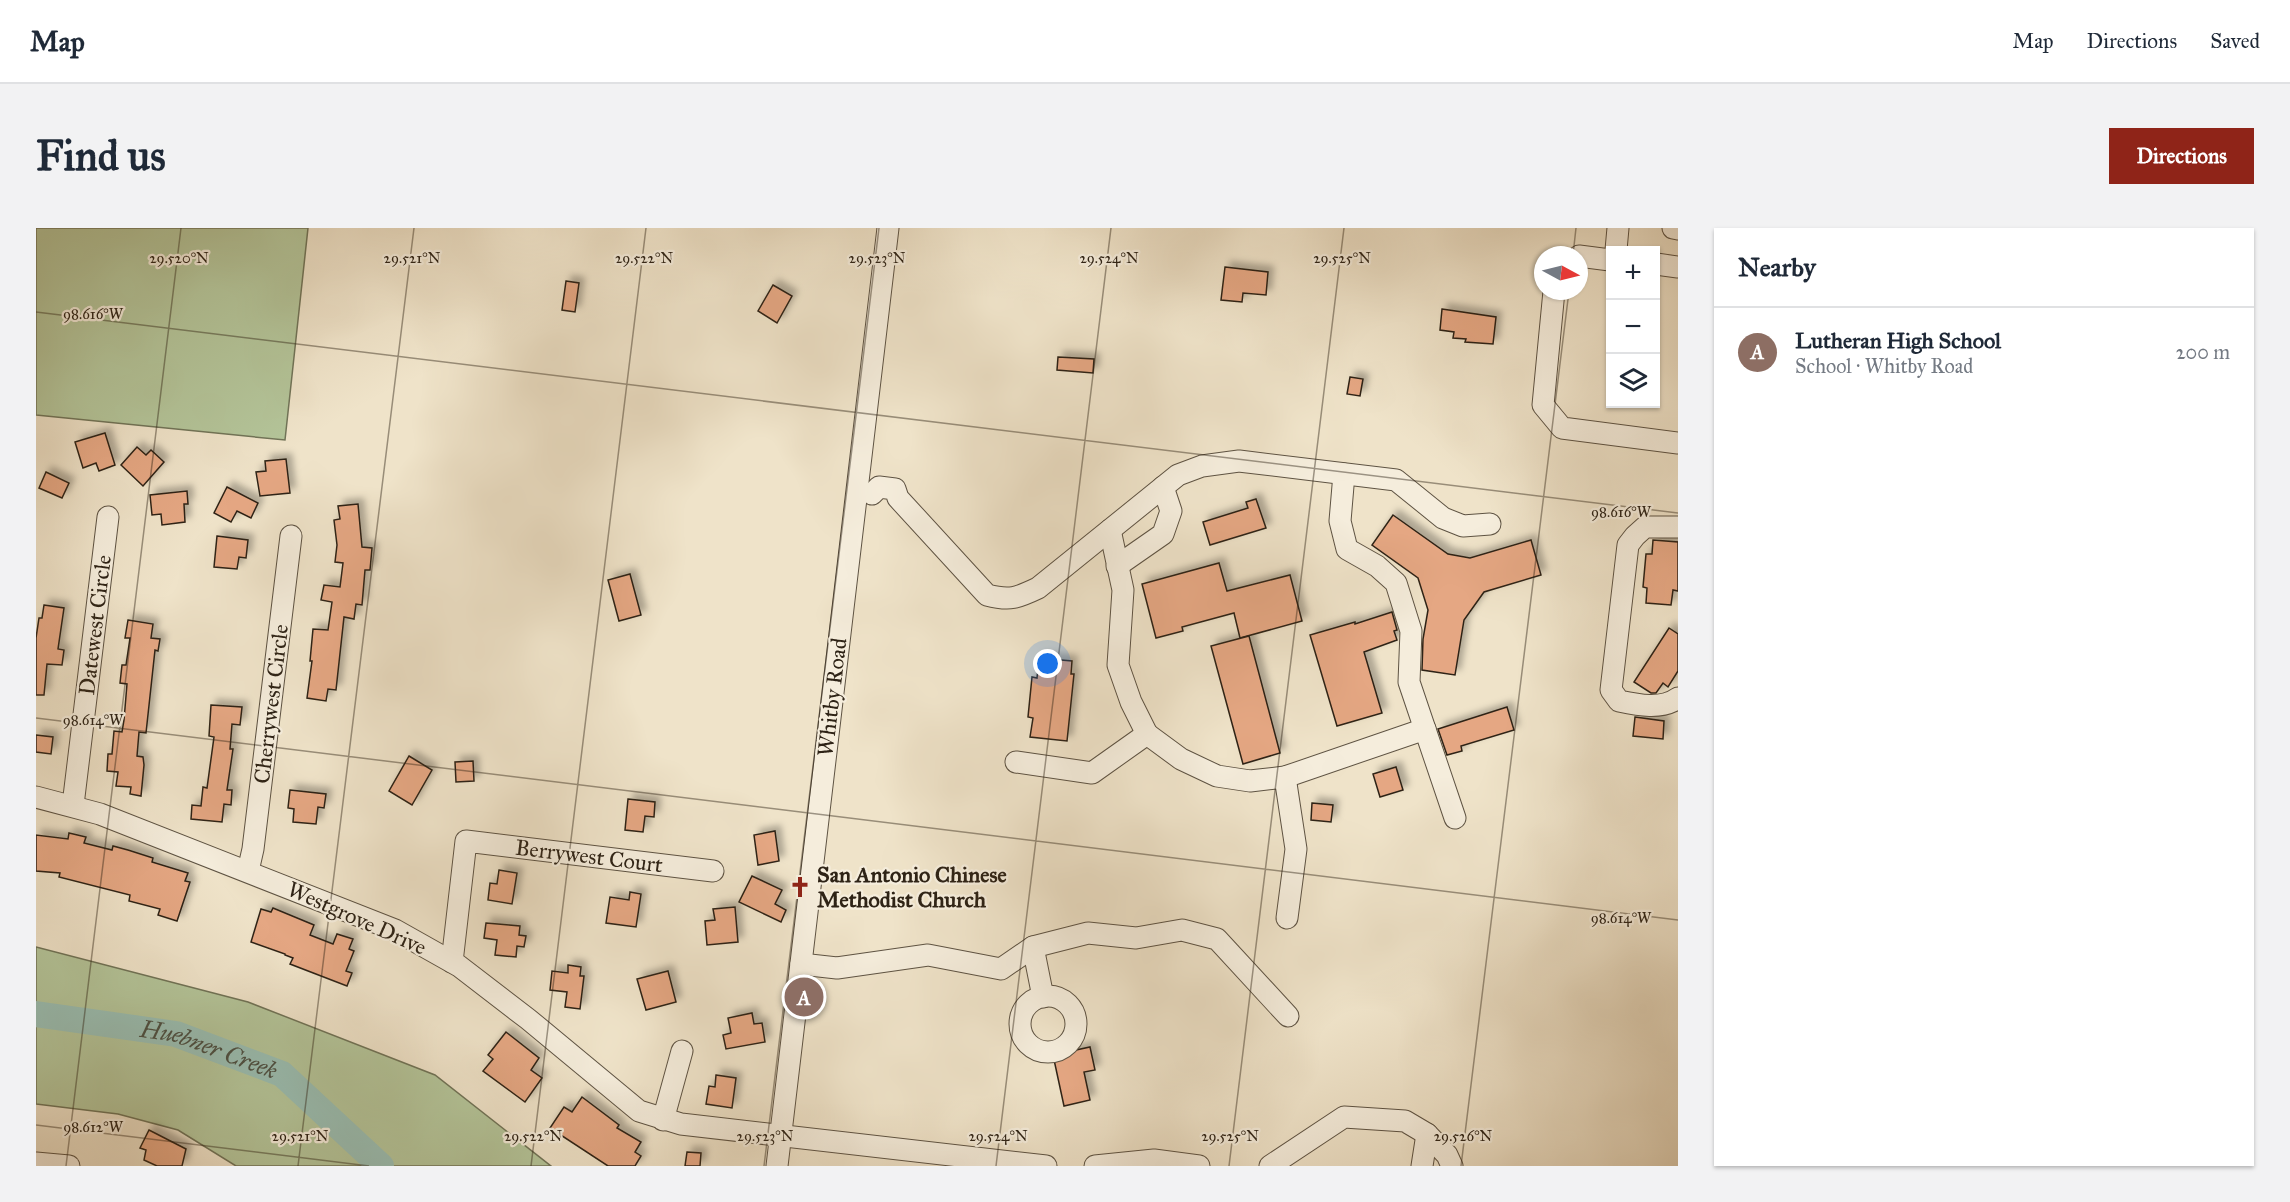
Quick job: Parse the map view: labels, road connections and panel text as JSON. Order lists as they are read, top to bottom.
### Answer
{
  "streets": {
    "street": [
      "Datewest Circle",
      "Whitby Road",
      "Cherrywest Circle",
      "Berrywest Court",
      "Westgrove Drive"
    ]
  },
  "crossings": [
    ["Datewest Circle", "Westgrove Drive"],
    ["Whitby Road", "Westgrove Drive"],
    ["Cherrywest Circle", "Westgrove Drive"],
    ["Berrywest Court", "Westgrove Drive"]
  ],
  "water": ["Huebner Creek"],
  "places": {
    "church": ["San Antonio Chinese Methodist Church"]
  },
  "north": "right",
  "page": {
    "header": "Map",
    "nav": ["Map", "Directions", "Saved"],
    "buttons": "Directions",
    "title": "Find us",
    "heading": "Nearby",
    "map_buttons": ["+", "−"],
    "list": [
      {
        "mark": "A",
        "name": "Lutheran High School",
        "note": "School · Whitby Road",
        "value": "200 m"
      }
    ],
    "pins": "A"
  },
  "coordinates": [
    "29.520°N",
    "29.521°N",
    "29.522°N",
    "29.523°N",
    "29.524°N",
    "29.525°N",
    "98.616°W",
    "98.614°W",
    "98.612°W",
    "29.526°N"
  ]
}
